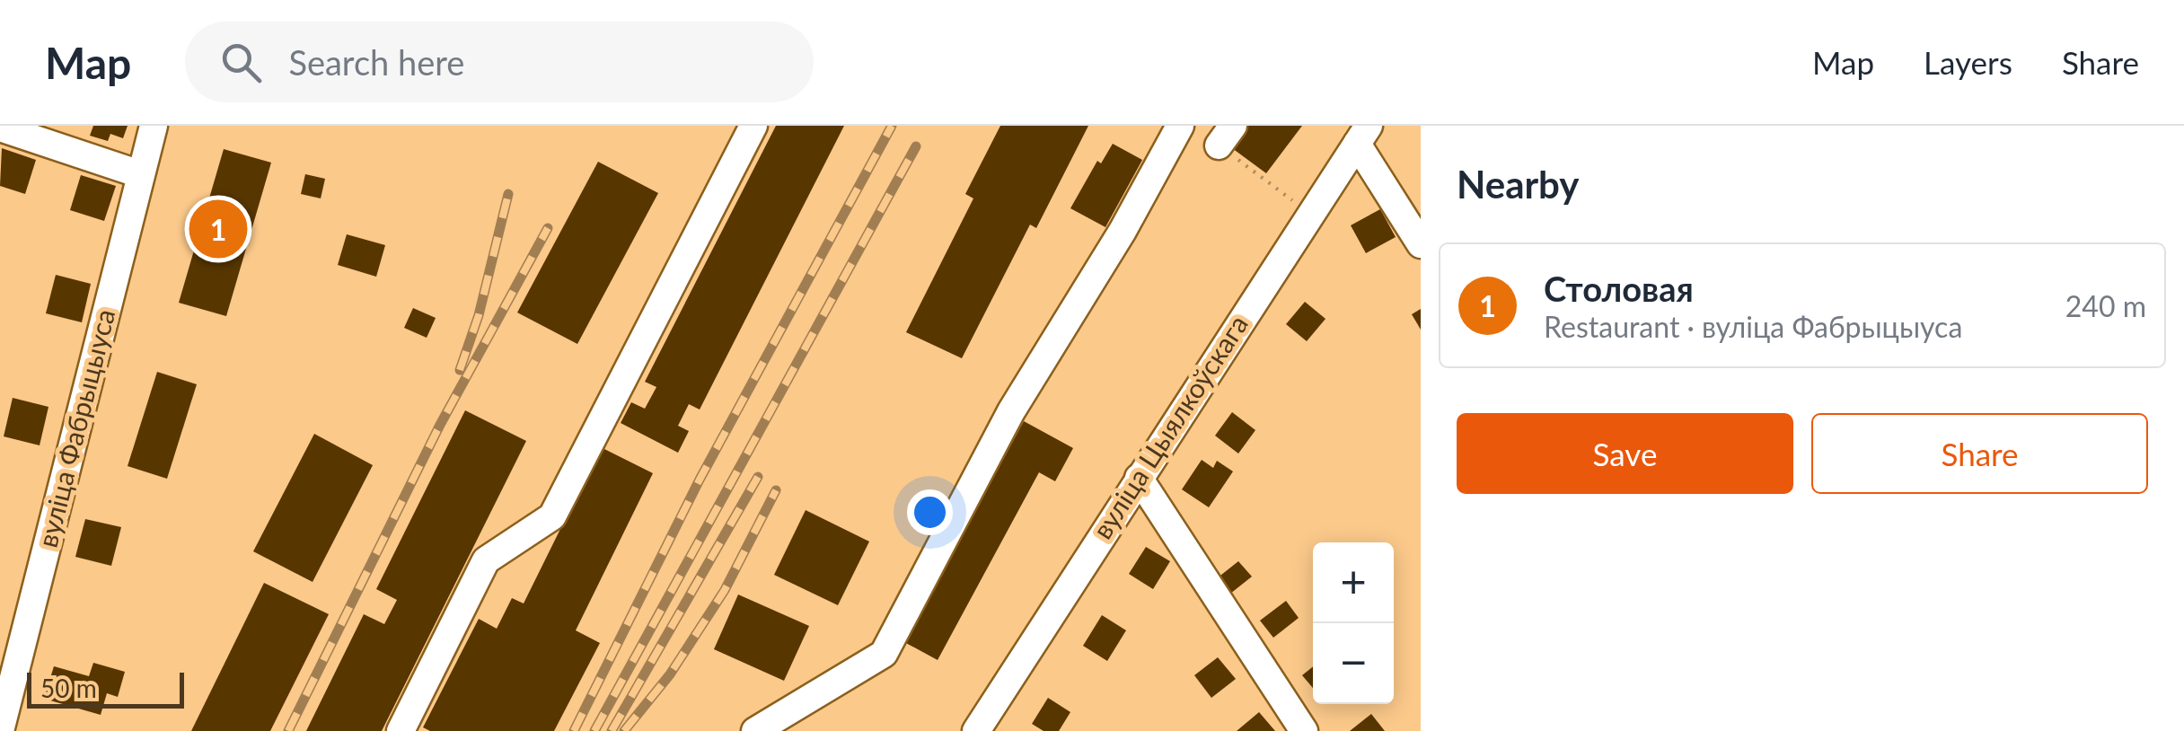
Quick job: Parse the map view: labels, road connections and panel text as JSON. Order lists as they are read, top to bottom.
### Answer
{
  "streets": {
    "street": ["вуліца Цыялкоўскага", "вуліца Фабрыцыуса"]
  },
  "scale_bar": "50 m",
  "page": {
    "header": "Map",
    "search": "Search here",
    "nav": ["Map", "Layers", "Share"],
    "heading": "Nearby",
    "pins": "1",
    "list": [
      {
        "mark": "1",
        "name": "Столовая",
        "note": "Restaurant · вуліца Фабрыцыуса",
        "value": "240 m"
      }
    ],
    "buttons": ["Save", "Share"],
    "map_buttons": ["+", "−"],
    "scale": "50 m"
  }
}
